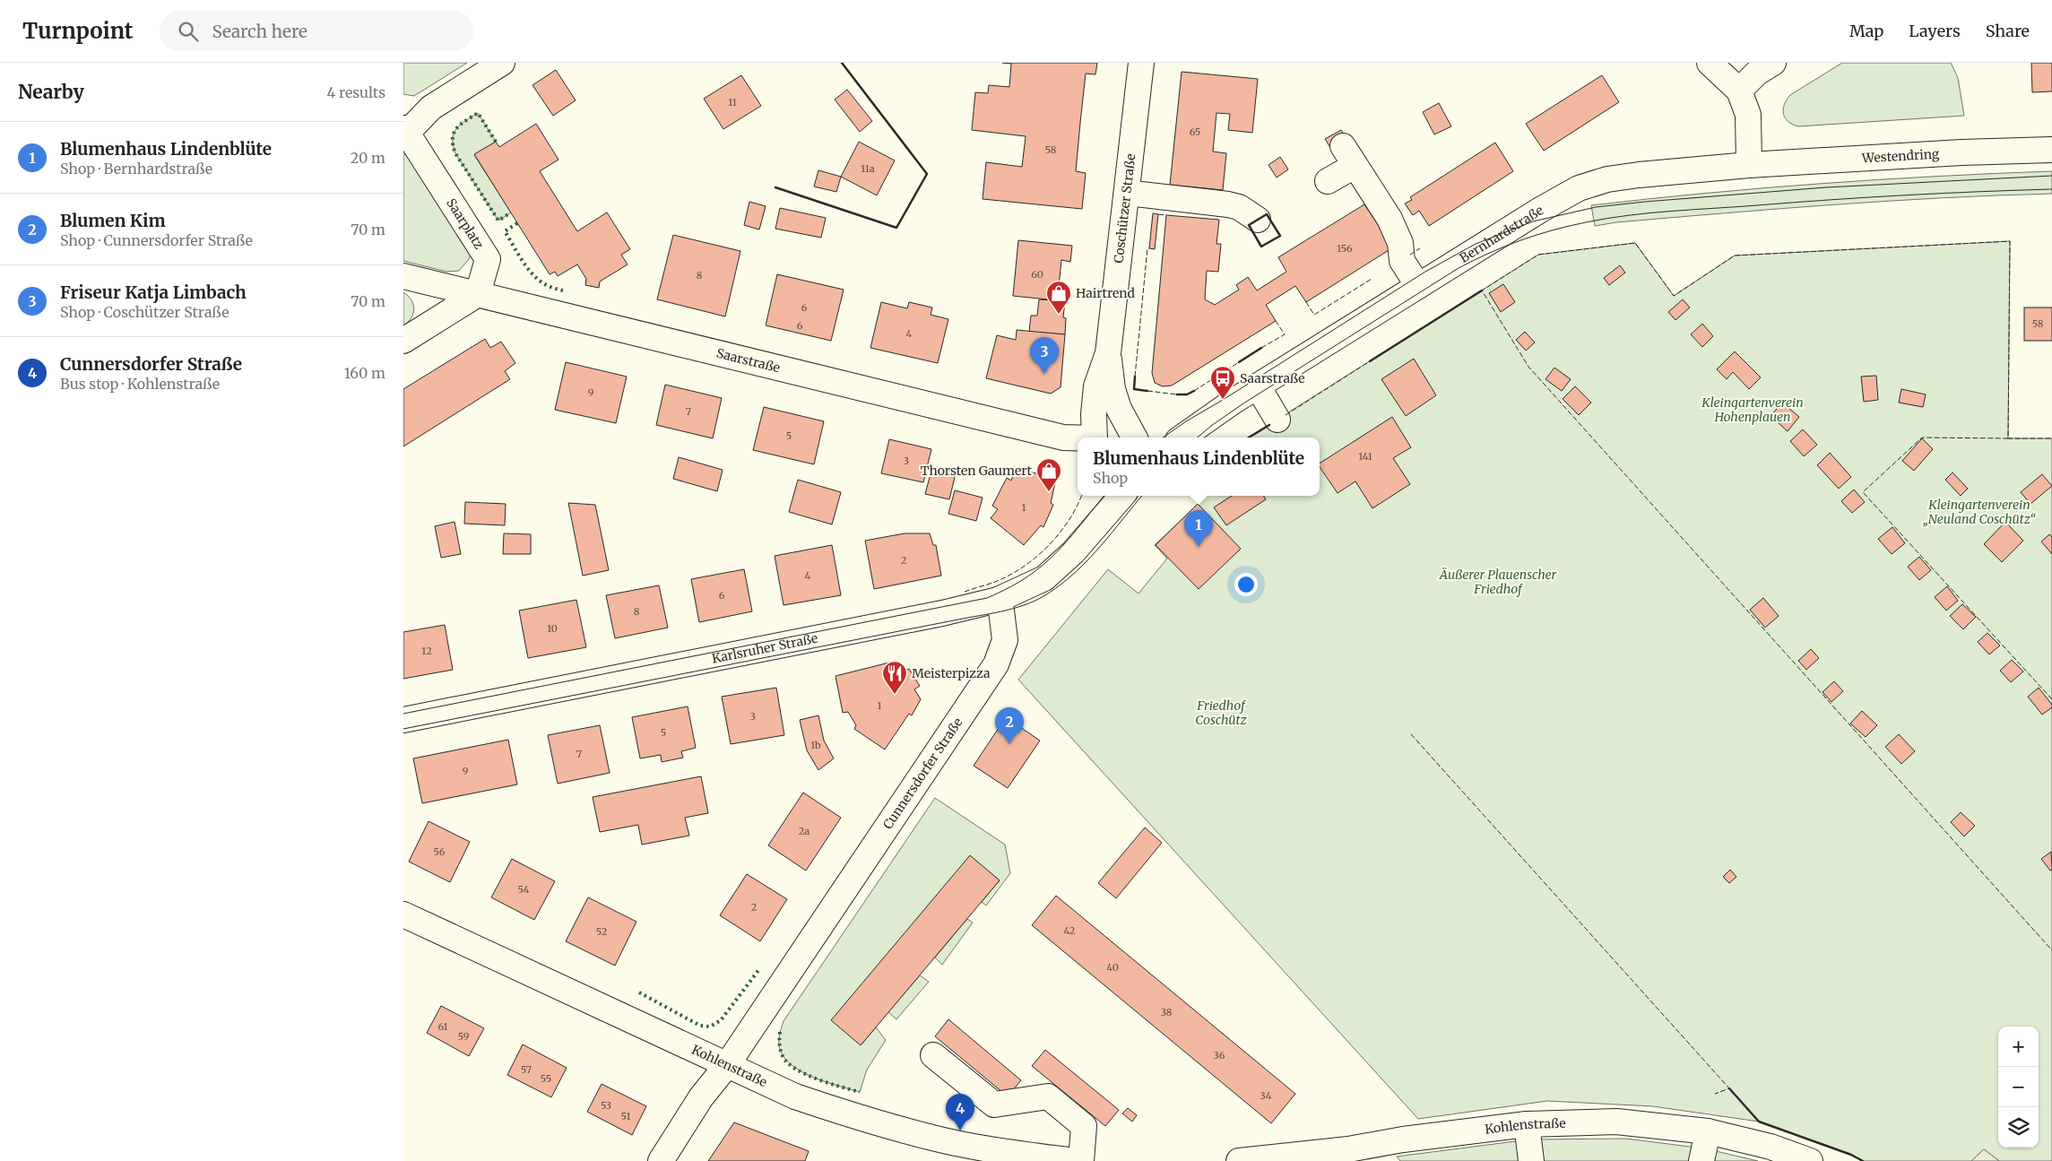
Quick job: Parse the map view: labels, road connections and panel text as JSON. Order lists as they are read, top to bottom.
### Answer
{
  "streets": {
    "street": [
      "Westendring",
      "Coschützer Straße",
      "Saarplatz",
      "Bernhardstraße",
      "Saarstraße",
      "Karlsruher Straße",
      "Cunnersdorfer Straße",
      "Kohlenstraße"
    ]
  },
  "crossings": [
    ["Westendring", "Bernhardstraße"],
    ["Saarplatz", "Saarstraße"],
    ["Karlsruher Straße", "Cunnersdorfer Straße"],
    ["Cunnersdorfer Straße", "Kohlenstraße"]
  ],
  "parks": [
    "Kleingartenverein Hohenplauen",
    "Kleingartenverein „Neuland Coschütz“",
    "Äußerer Plauenscher Friedhof",
    "Friedhof Coschütz"
  ],
  "places": {
    "shop": ["Hairtrend", "Thorsten Gaumert"],
    "bus stop": ["Saarstraße"],
    "restaurant": ["Meisterpizza"]
  },
  "house_numbers": [
    "11",
    "65",
    "58",
    "11a",
    "156",
    "60",
    "8",
    "6",
    "58",
    "6",
    "4",
    "9",
    "7",
    "5",
    "141",
    "3",
    "1",
    "2",
    "4",
    "6",
    "8",
    "10",
    "12",
    "1",
    "3",
    "5",
    "1b",
    "7",
    "9",
    "2a",
    "56",
    "54",
    "2",
    "42",
    "52",
    "40",
    "38",
    "61",
    "59",
    "36",
    "57",
    "55",
    "34",
    "53",
    "51"
  ],
  "page": {
    "header": "Turnpoint",
    "search": "Search here",
    "nav": ["Map", "Layers", "Share"],
    "heading": ["Nearby", "4 results"],
    "list": [
      {
        "mark": "1",
        "name": "Blumenhaus Lindenblüte",
        "note": "Shop · Bernhardstraße",
        "value": "20 m"
      },
      {
        "mark": "2",
        "name": "Blumen Kim",
        "note": "Shop · Cunnersdorfer Straße",
        "value": "70 m"
      },
      {
        "mark": "3",
        "name": "Friseur Katja Limbach",
        "note": "Shop · Coschützer Straße",
        "value": "70 m"
      },
      {
        "mark": "4",
        "name": "Cunnersdorfer Straße",
        "note": "Bus stop · Kohlenstraße",
        "value": "160 m"
      }
    ],
    "pins": [
      "3",
      "1",
      "2",
      "4"
    ],
    "popup": ["Blumenhaus Lindenblüte", "Shop"],
    "map_buttons": ["+", "−"]
  }
}
